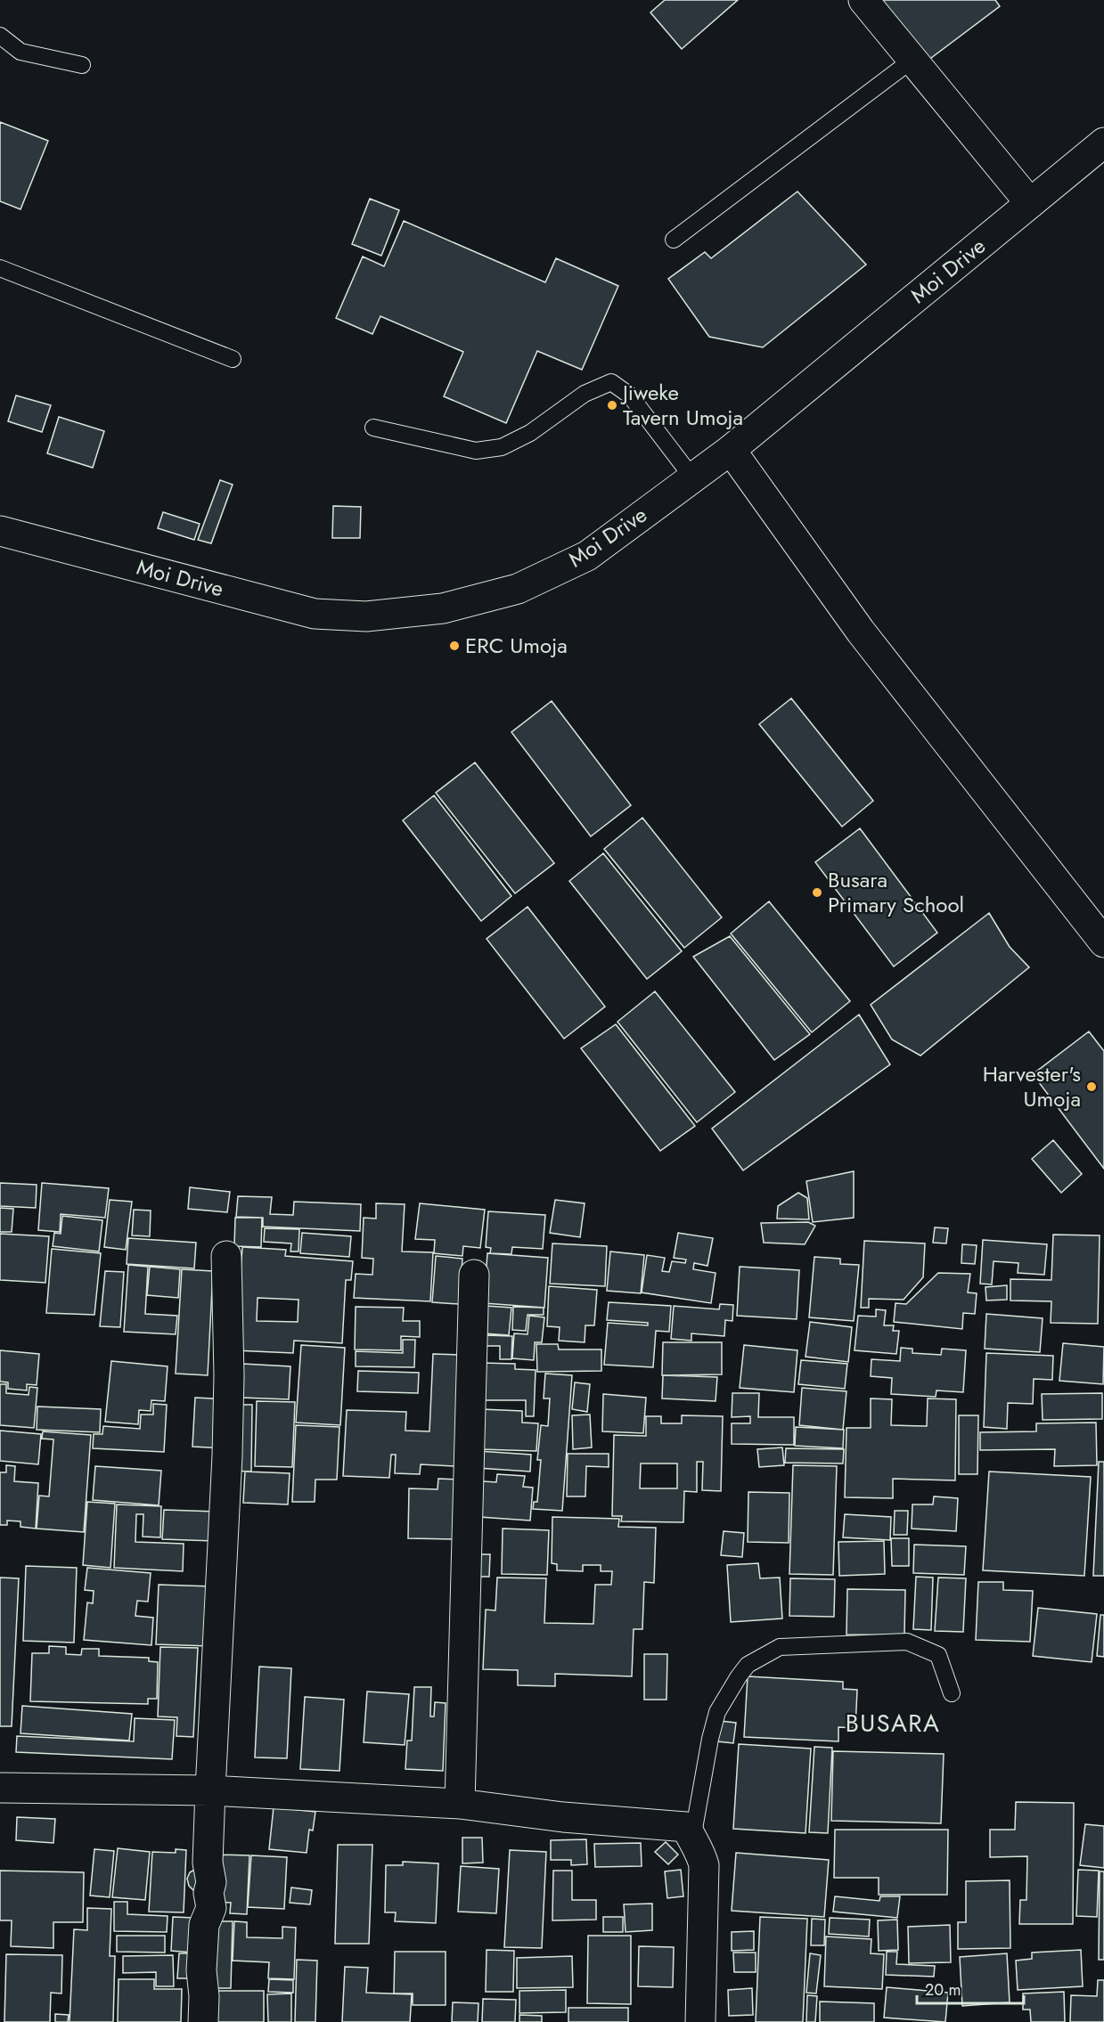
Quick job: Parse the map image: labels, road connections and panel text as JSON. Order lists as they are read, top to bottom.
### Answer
{
  "streets": {
    "street": ["Moi Drive"]
  },
  "districts": ["BUSARA"],
  "places": [
    "Jiweke Tavern Umoja",
    "ERC Umoja",
    "Busara Primary School",
    "Harvester's Umoja"
  ],
  "scale_bar": "20 m"
}
